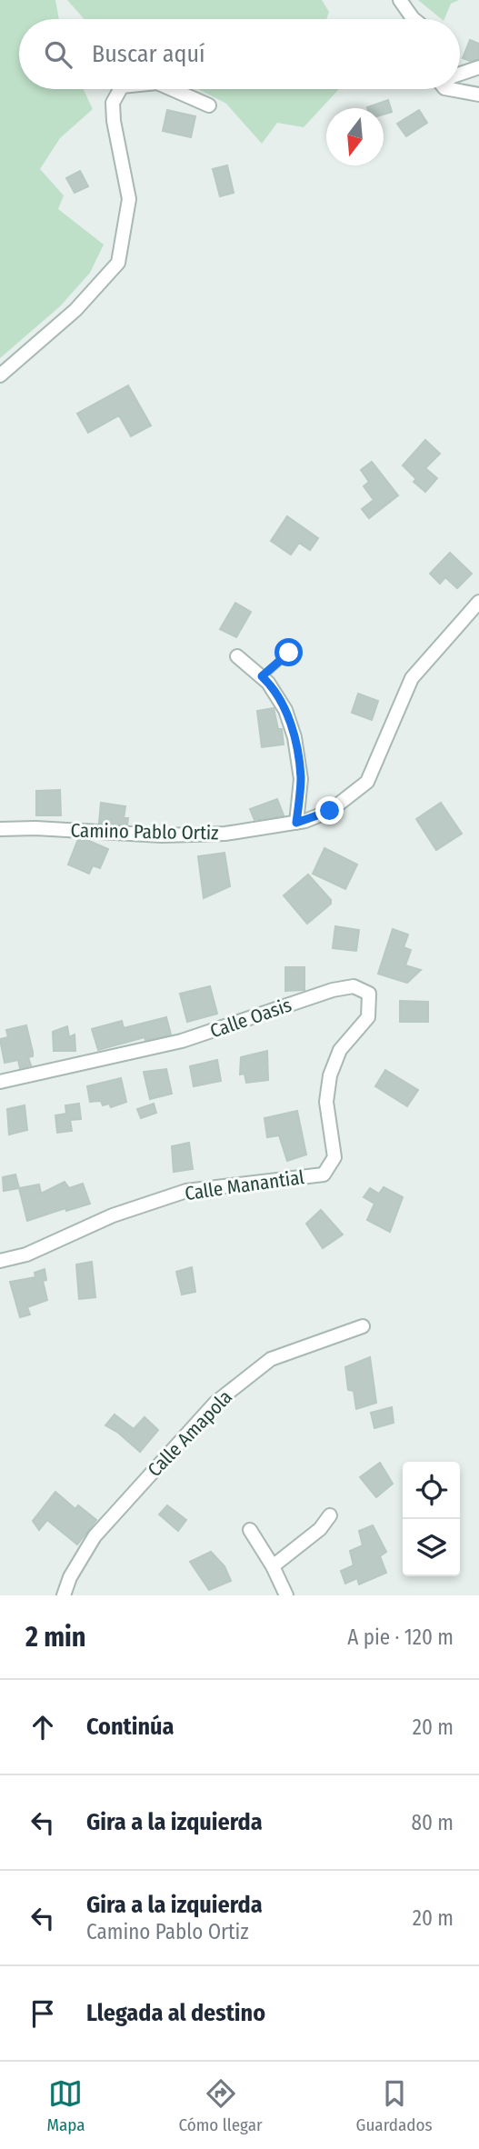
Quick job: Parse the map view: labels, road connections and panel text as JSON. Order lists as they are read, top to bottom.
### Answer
{
  "streets": {
    "street": [
      "Camino Pablo Ortiz",
      "Calle Oasis",
      "Calle Manantial",
      "Calle Amapola"
    ]
  },
  "crossings": [
    ["Calle Oasis", "Calle Manantial"]
  ],
  "north": "bottom",
  "page": {
    "search": "Buscar aquí",
    "heading": ["2 min", "A pie · 120 m"],
    "list": [
      ["Continúa", "20 m"],
      ["Gira a la izquierda", "80 m"],
      ["Gira a la izquierda", "Camino Pablo Ortiz", "20 m"],
      "Llegada al destino"
    ],
    "nav": ["Mapa", "Cómo llegar", "Guardados"]
  }
}
